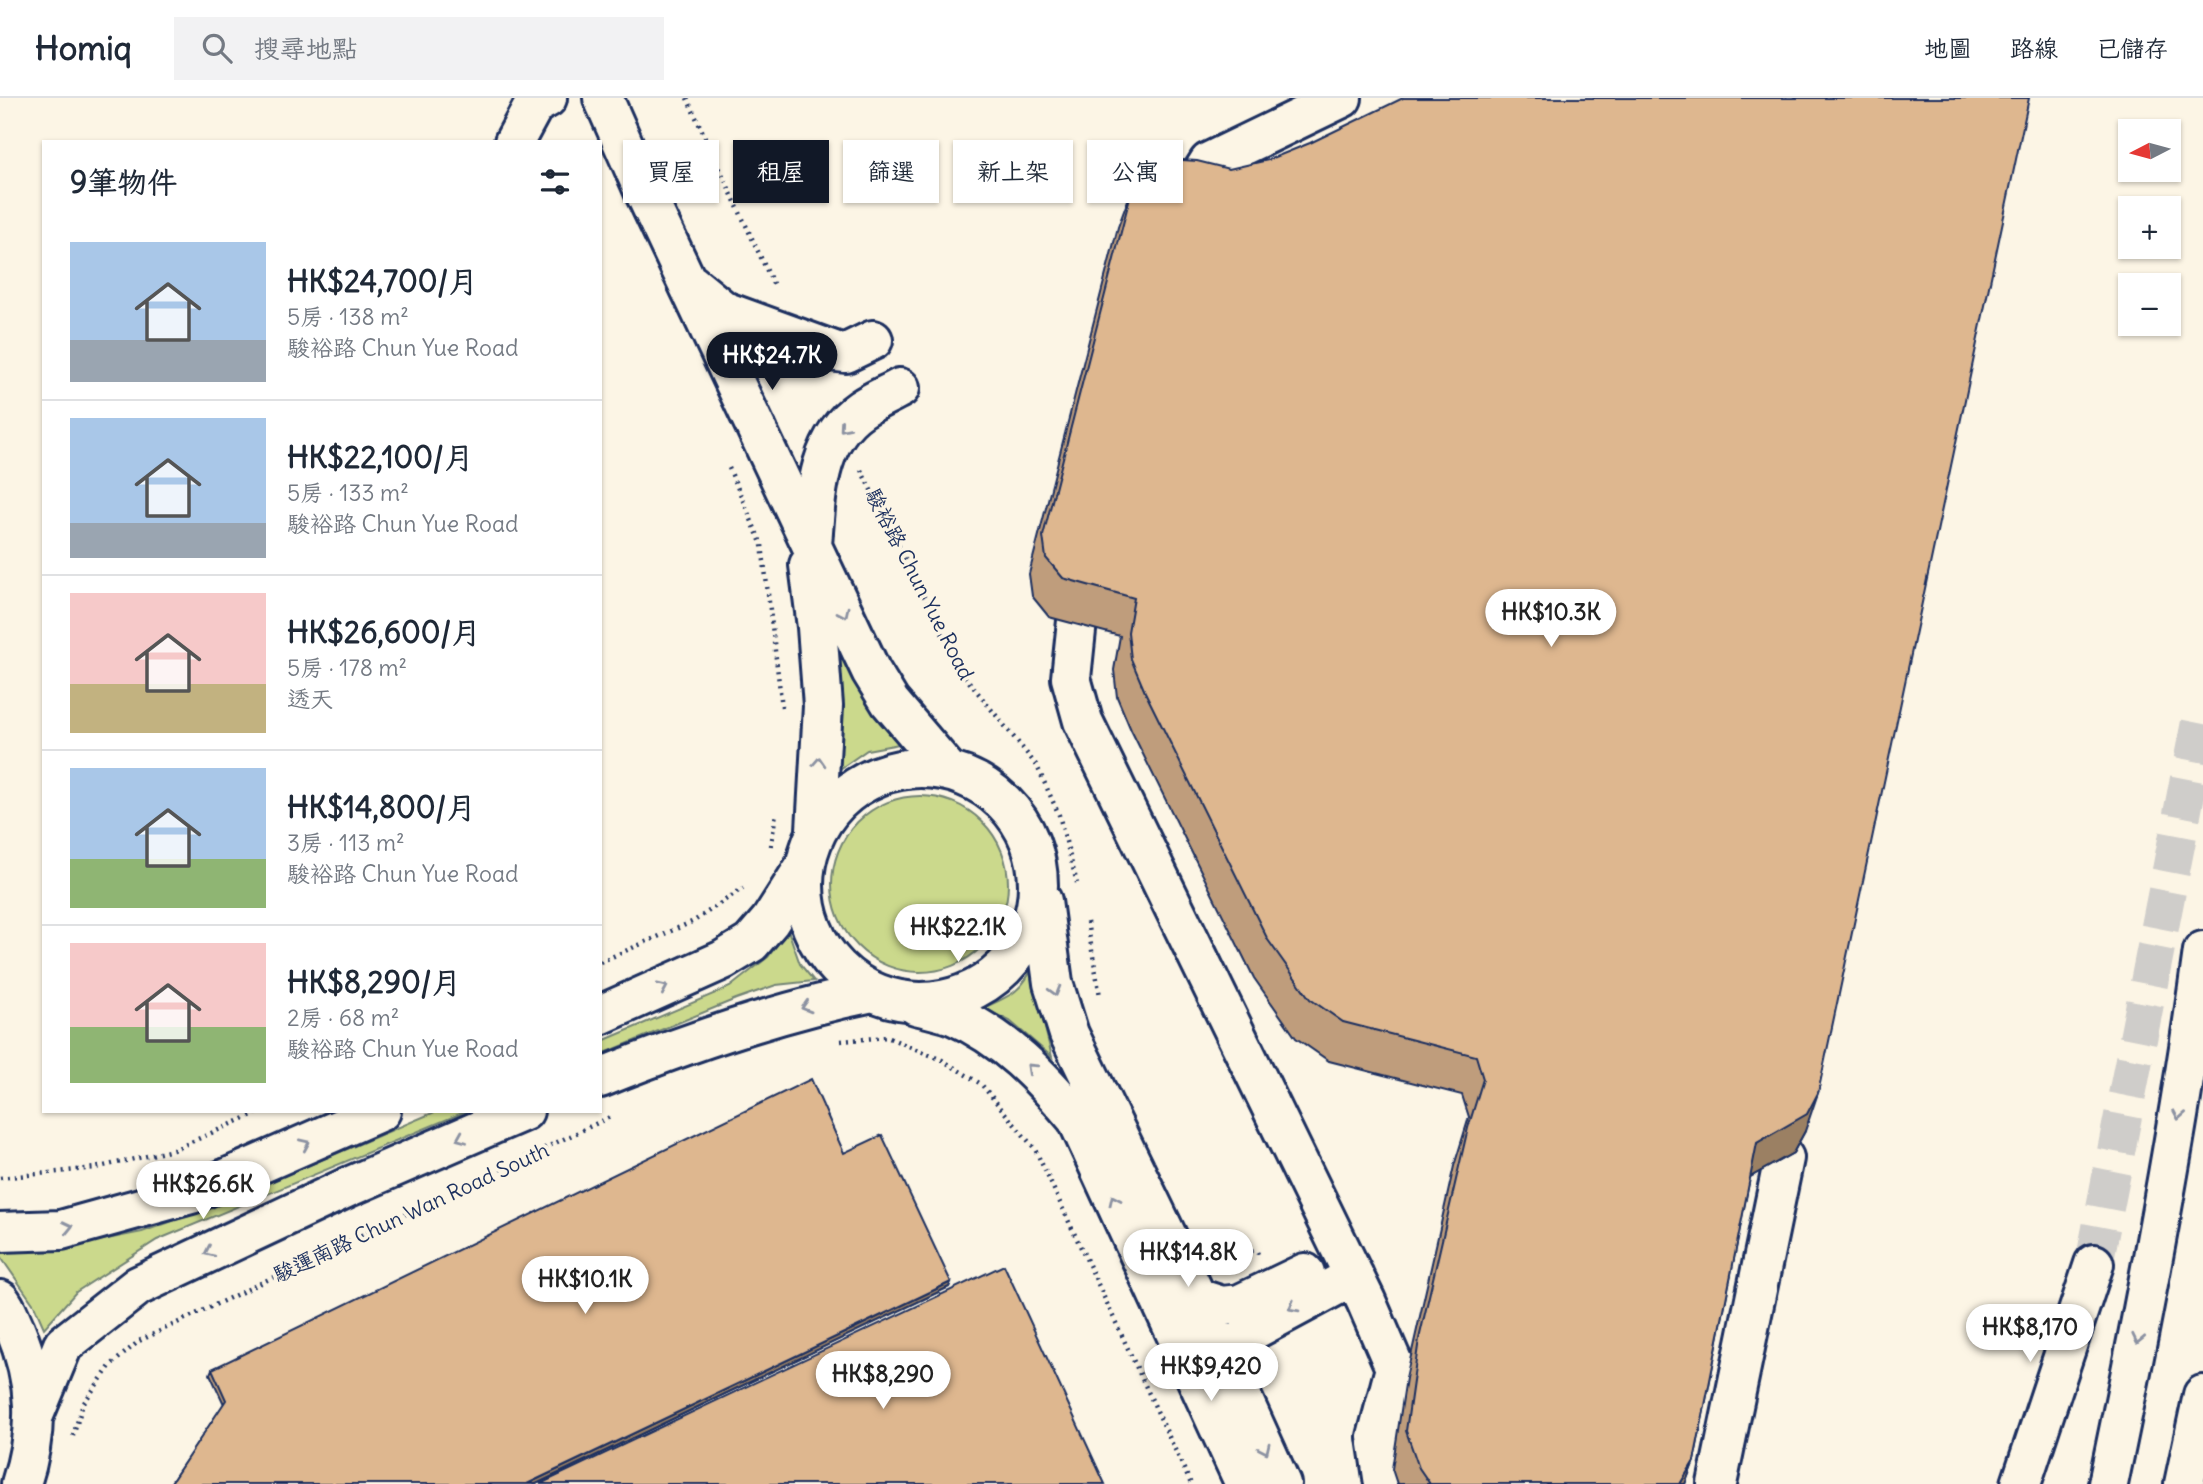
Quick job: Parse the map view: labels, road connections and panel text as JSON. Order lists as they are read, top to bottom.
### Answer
{
  "streets": {
    "main road": ["駿運南路 Chun Wan Road South"],
    "path": ["駿裕路 Chun Yue Road"]
  },
  "north": "left",
  "page": {
    "header": "Homiq",
    "search": "搜尋地點",
    "nav": ["地圖", "路線", "已儲存"],
    "map_buttons": ["+", "−"],
    "chip": [
      "買屋",
      "租屋",
      "篩選",
      "新上架",
      "公寓"
    ],
    "heading": "9筆物件",
    "list": [
      {
        "name": "HK$24,700/月",
        "note": "5房 · 138 m² · 駿裕路 Chun Yue Road"
      },
      {
        "name": "HK$22,100/月",
        "note": "5房 · 133 m² · 駿裕路 Chun Yue Road"
      },
      {
        "name": "HK$26,600/月",
        "note": "5房 · 178 m² · 透天"
      },
      {
        "name": "HK$14,800/月",
        "note": "3房 · 113 m² · 駿裕路 Chun Yue Road"
      },
      {
        "name": "HK$8,290/月",
        "note": "2房 · 68 m² · 駿裕路 Chun Yue Road"
      }
    ],
    "price": [
      "HK$24.7K",
      "HK$10.3K",
      "HK$22.1K",
      "HK$26.6K",
      "HK$14.8K",
      "HK$10.1K",
      "HK$8,170",
      "HK$9,420",
      "HK$8,290"
    ]
  }
}
